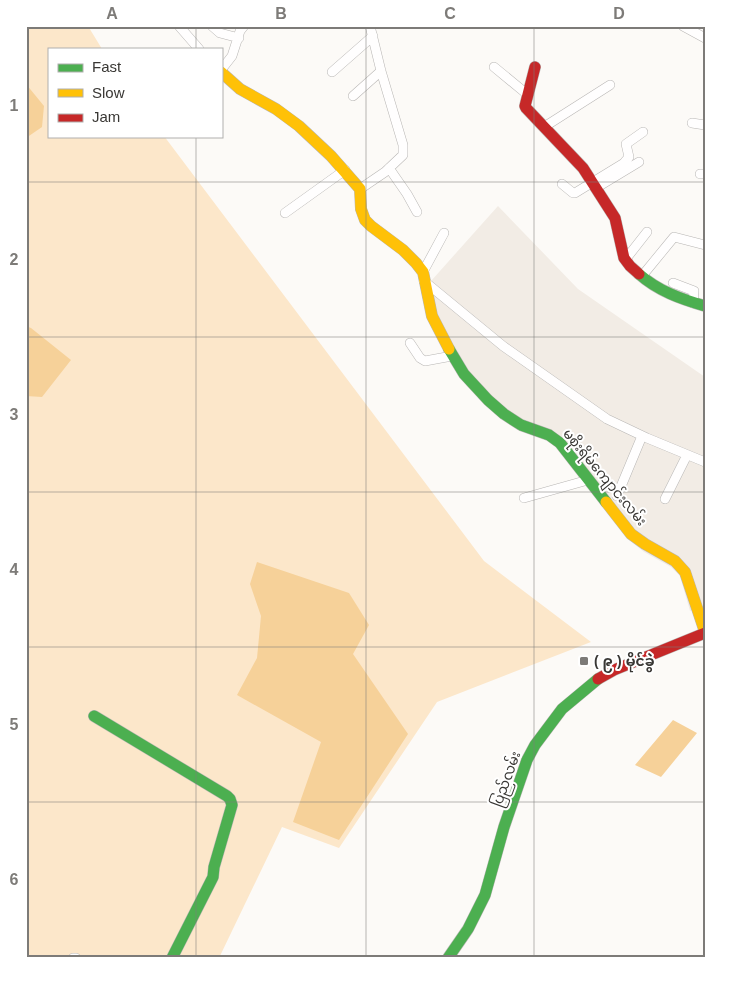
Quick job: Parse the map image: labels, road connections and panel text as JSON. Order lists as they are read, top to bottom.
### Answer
{
  "streets": {
    "main road": ["မစိုးရိမ်ကျောင်းလမ်း", "ပြည်လမ်း"]
  },
  "crossings": [
    ["မစိုးရိမ်ကျောင်းလမ်း", "ပြည်လမ်း"]
  ],
  "places": {
    "transit": ["( ၉ ) မိုင်ခွဲ"]
  },
  "legend": ["Fast", "Slow", "Jam"],
  "grid": {
    "columns": [
      "A",
      "B",
      "C",
      "D"
    ],
    "rows": [
      "1",
      "2",
      "3",
      "4",
      "5",
      "6"
    ]
  }
}
